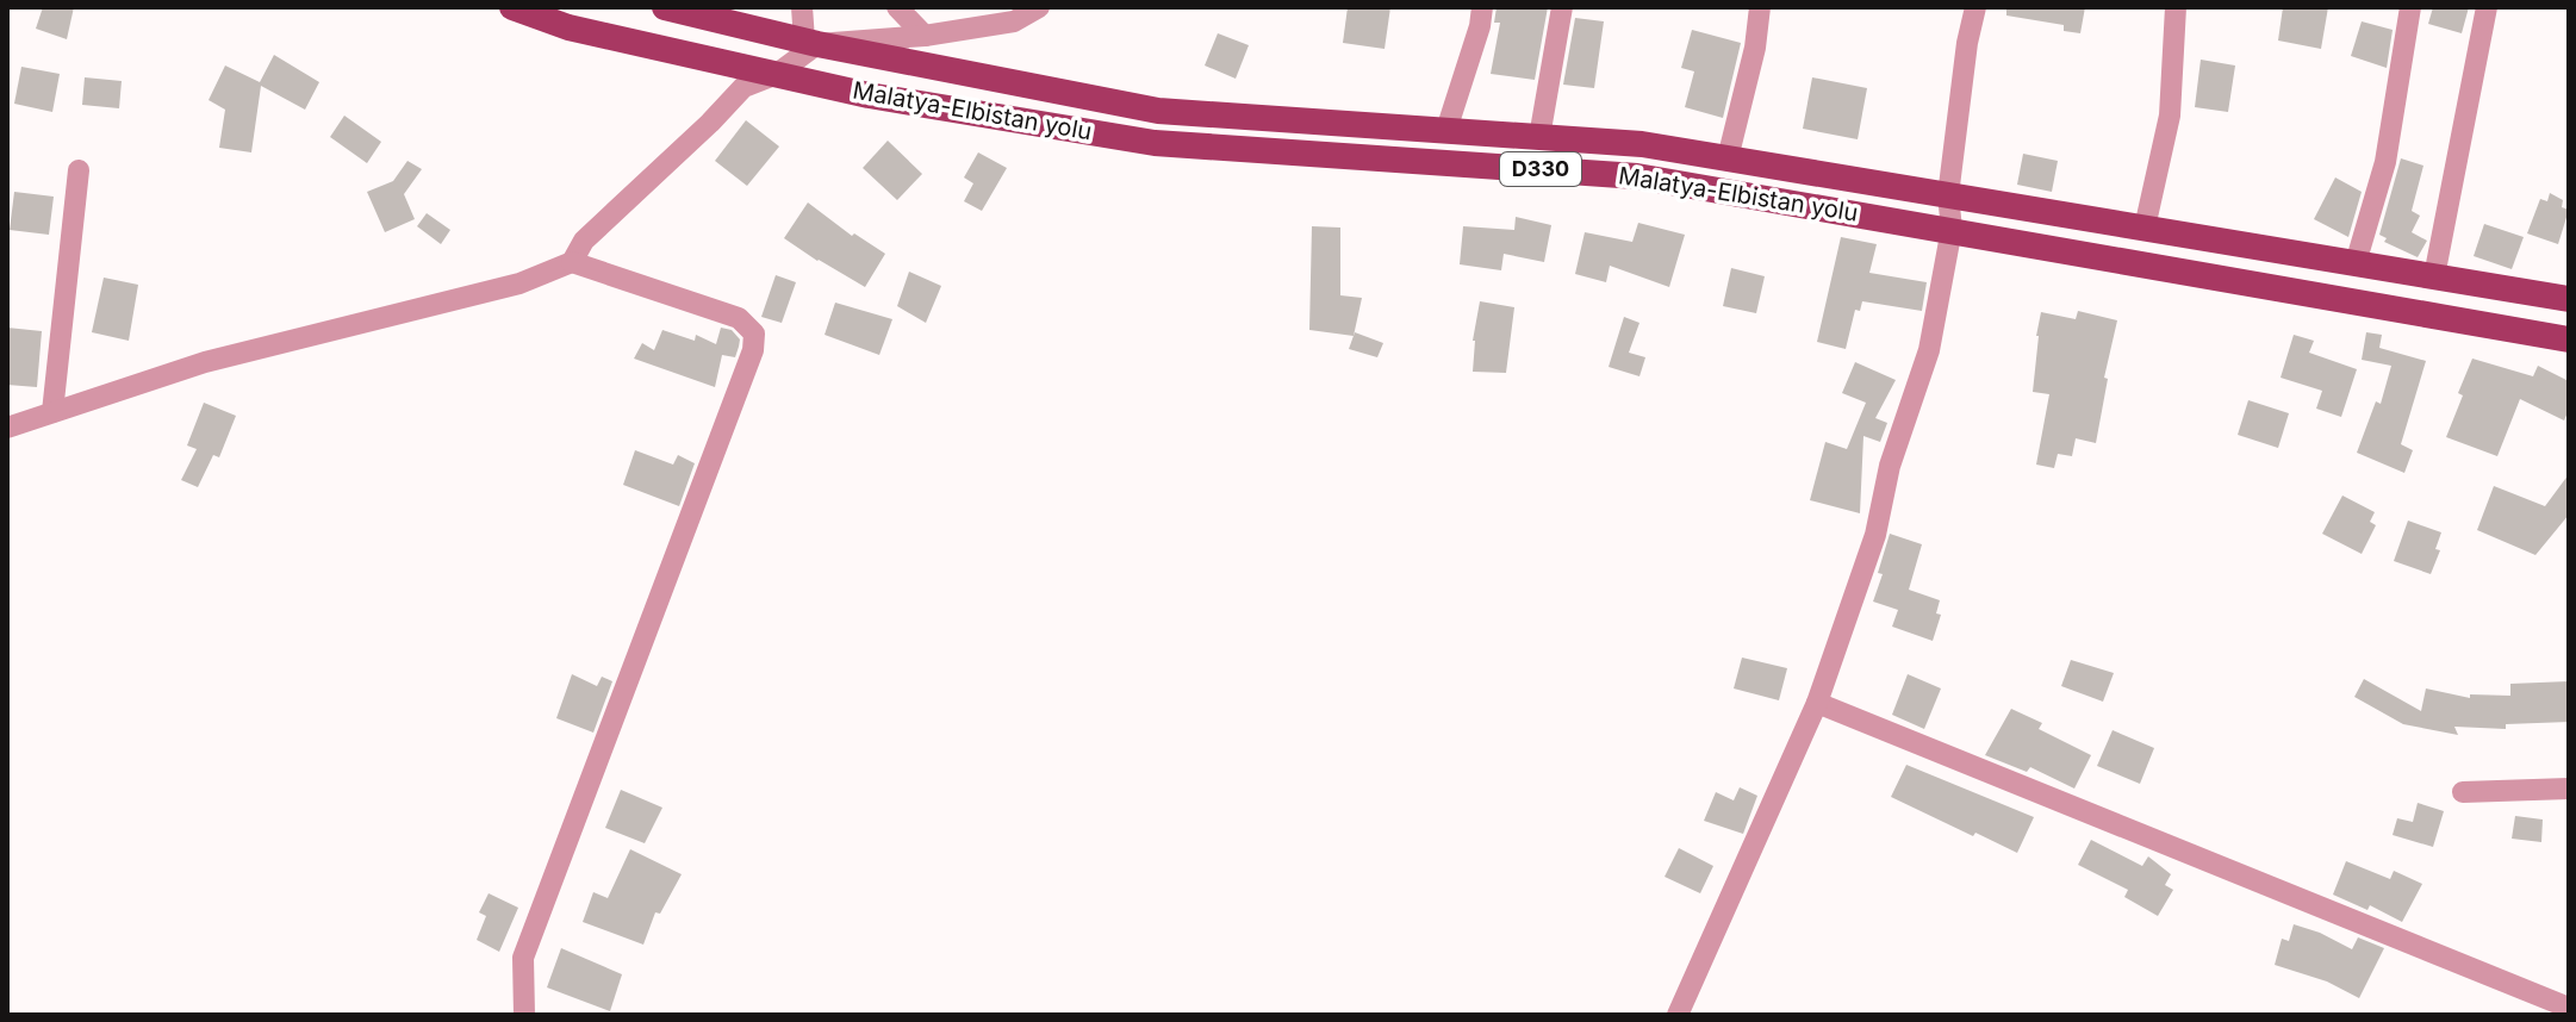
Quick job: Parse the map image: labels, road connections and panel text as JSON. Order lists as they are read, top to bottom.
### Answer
{
  "streets": {
    "main road": ["Malatya-Elbistan yolu", "D330"]
  }
}
